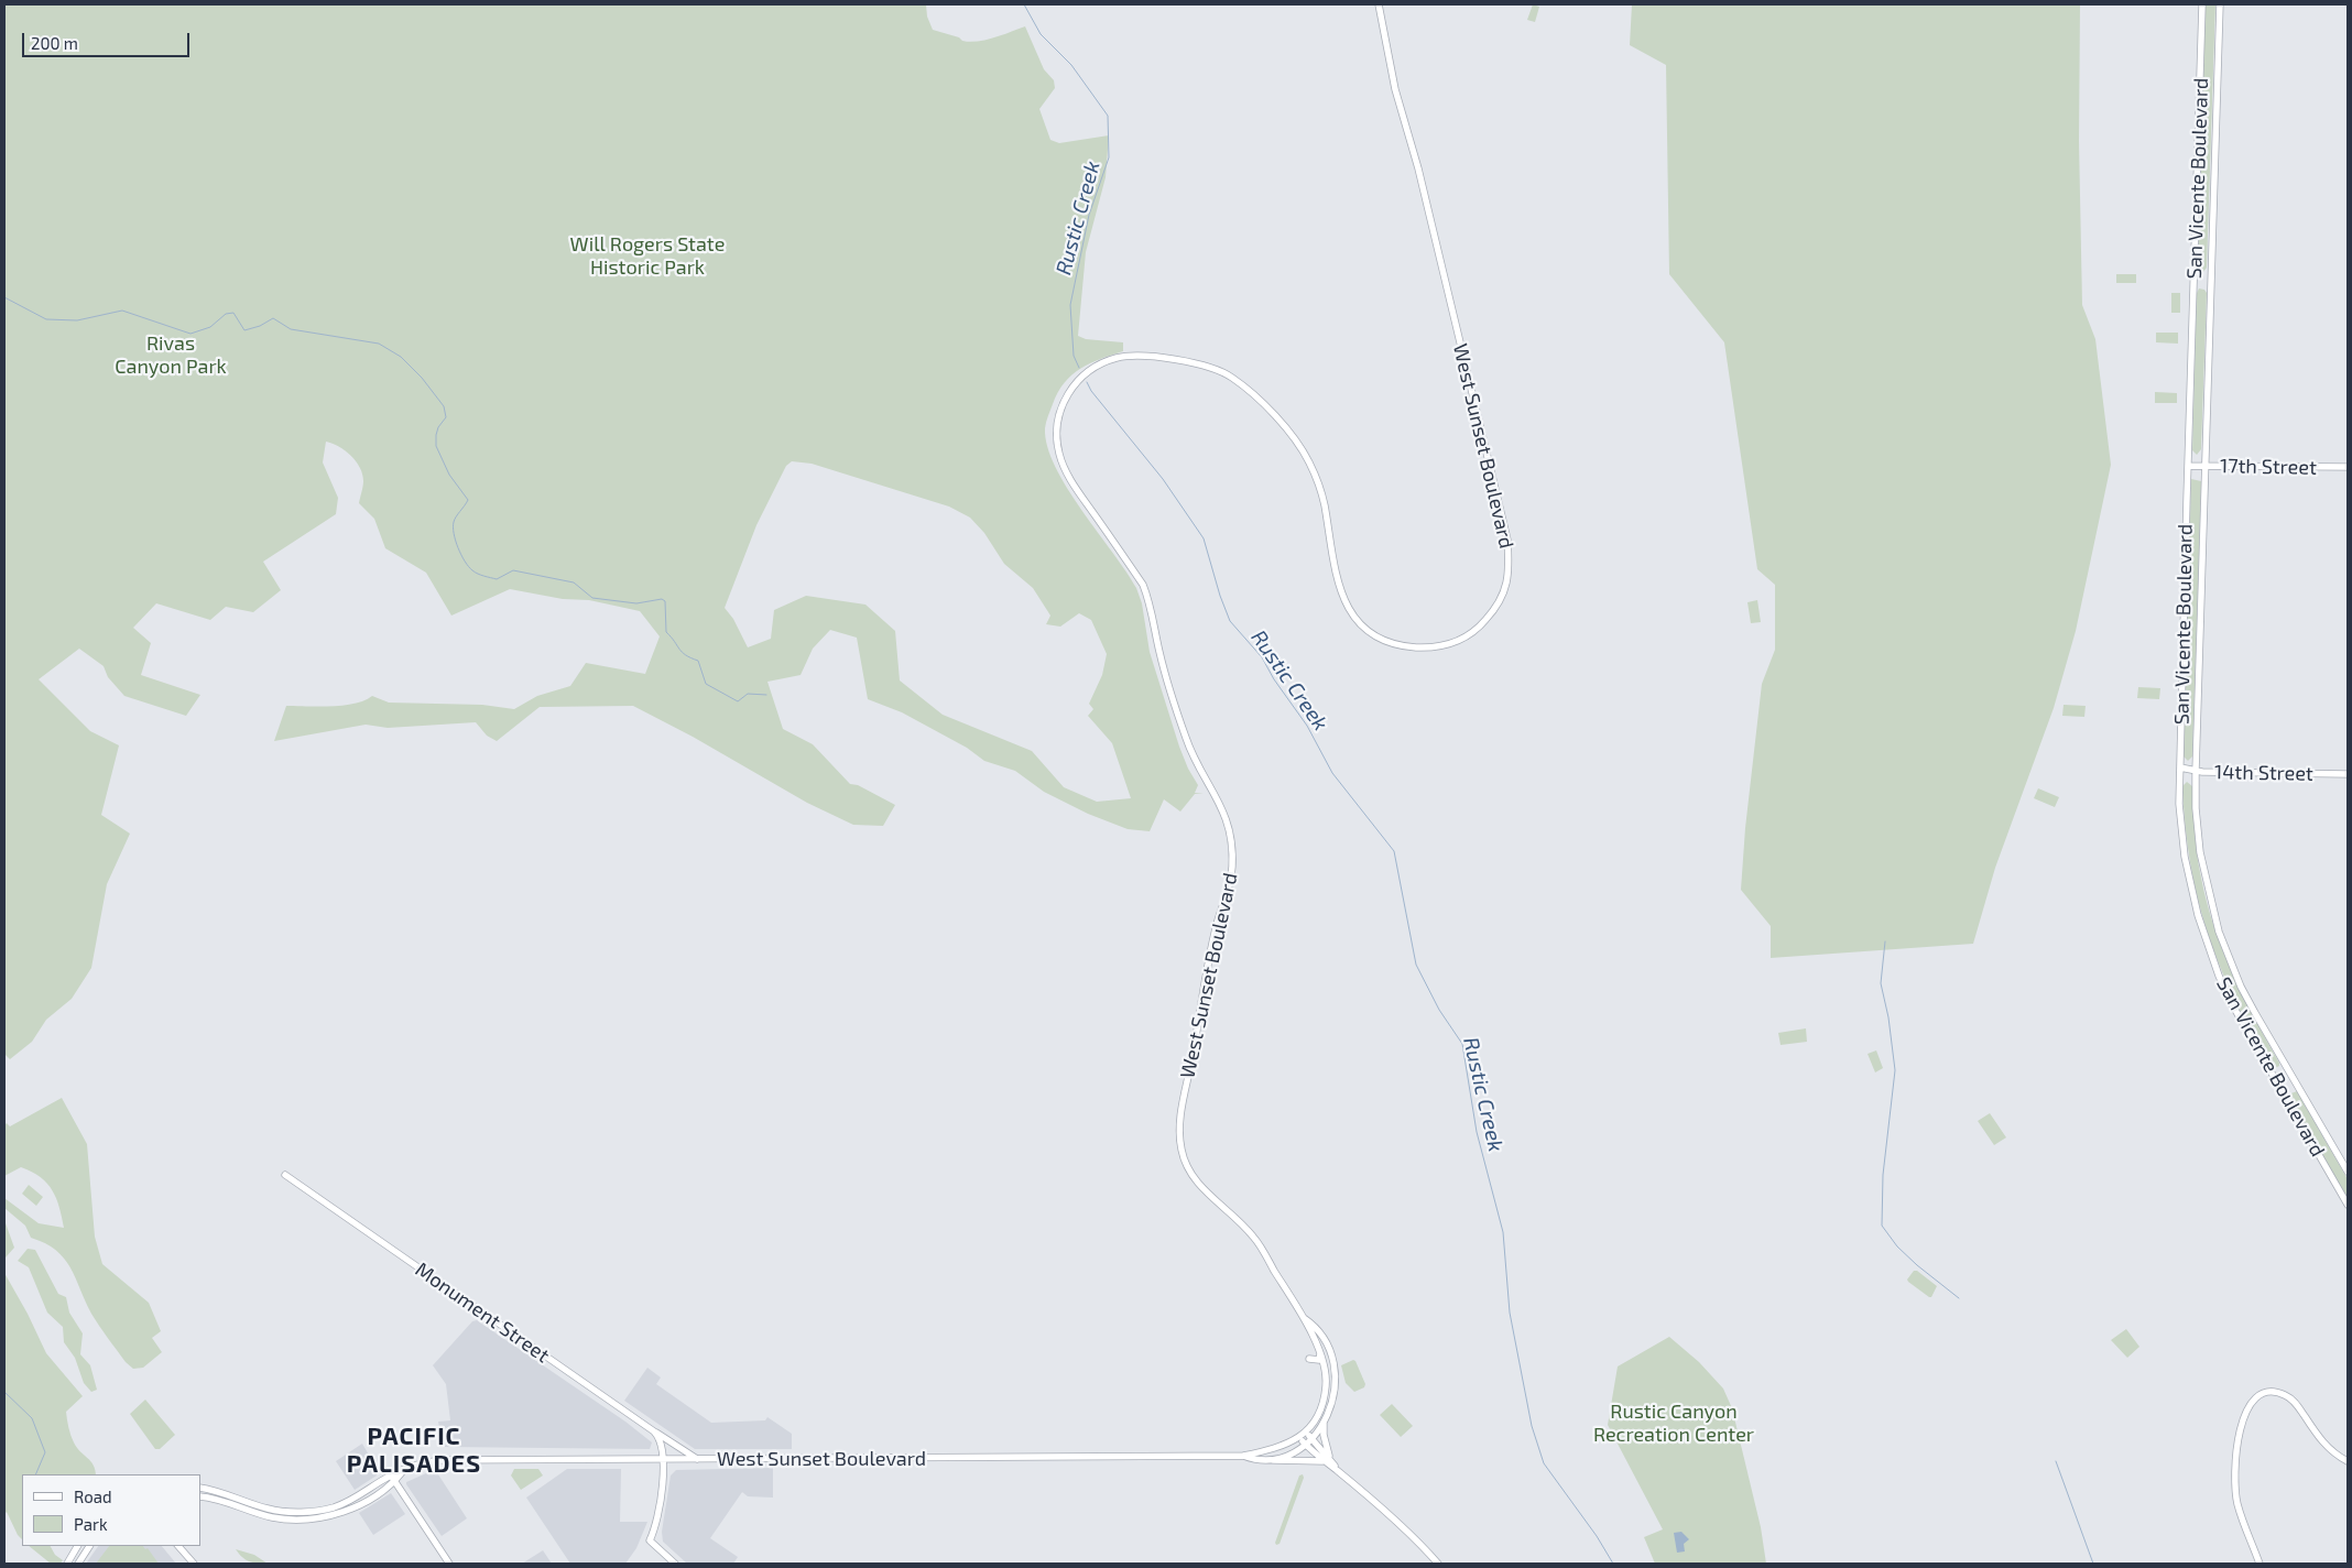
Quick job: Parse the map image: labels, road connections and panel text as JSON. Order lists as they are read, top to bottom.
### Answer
{
  "streets": {
    "main road": [
      "San Vicente Boulevard",
      "West Sunset Boulevard",
      "17th Street",
      "14th Street",
      "Monument Street"
    ]
  },
  "crossings": [
    ["San Vicente Boulevard", "17th Street"],
    ["San Vicente Boulevard", "14th Street"],
    ["West Sunset Boulevard", "Monument Street"]
  ],
  "districts": ["PACIFIC PALISADES"],
  "water": ["Rustic Creek"],
  "parks": ["Will Rogers State Historic Park", "Rivas Canyon Park", "Rustic Canyon Recreation Center"],
  "legend": ["Road", "Park"],
  "scale_bar": "200 m"
}
